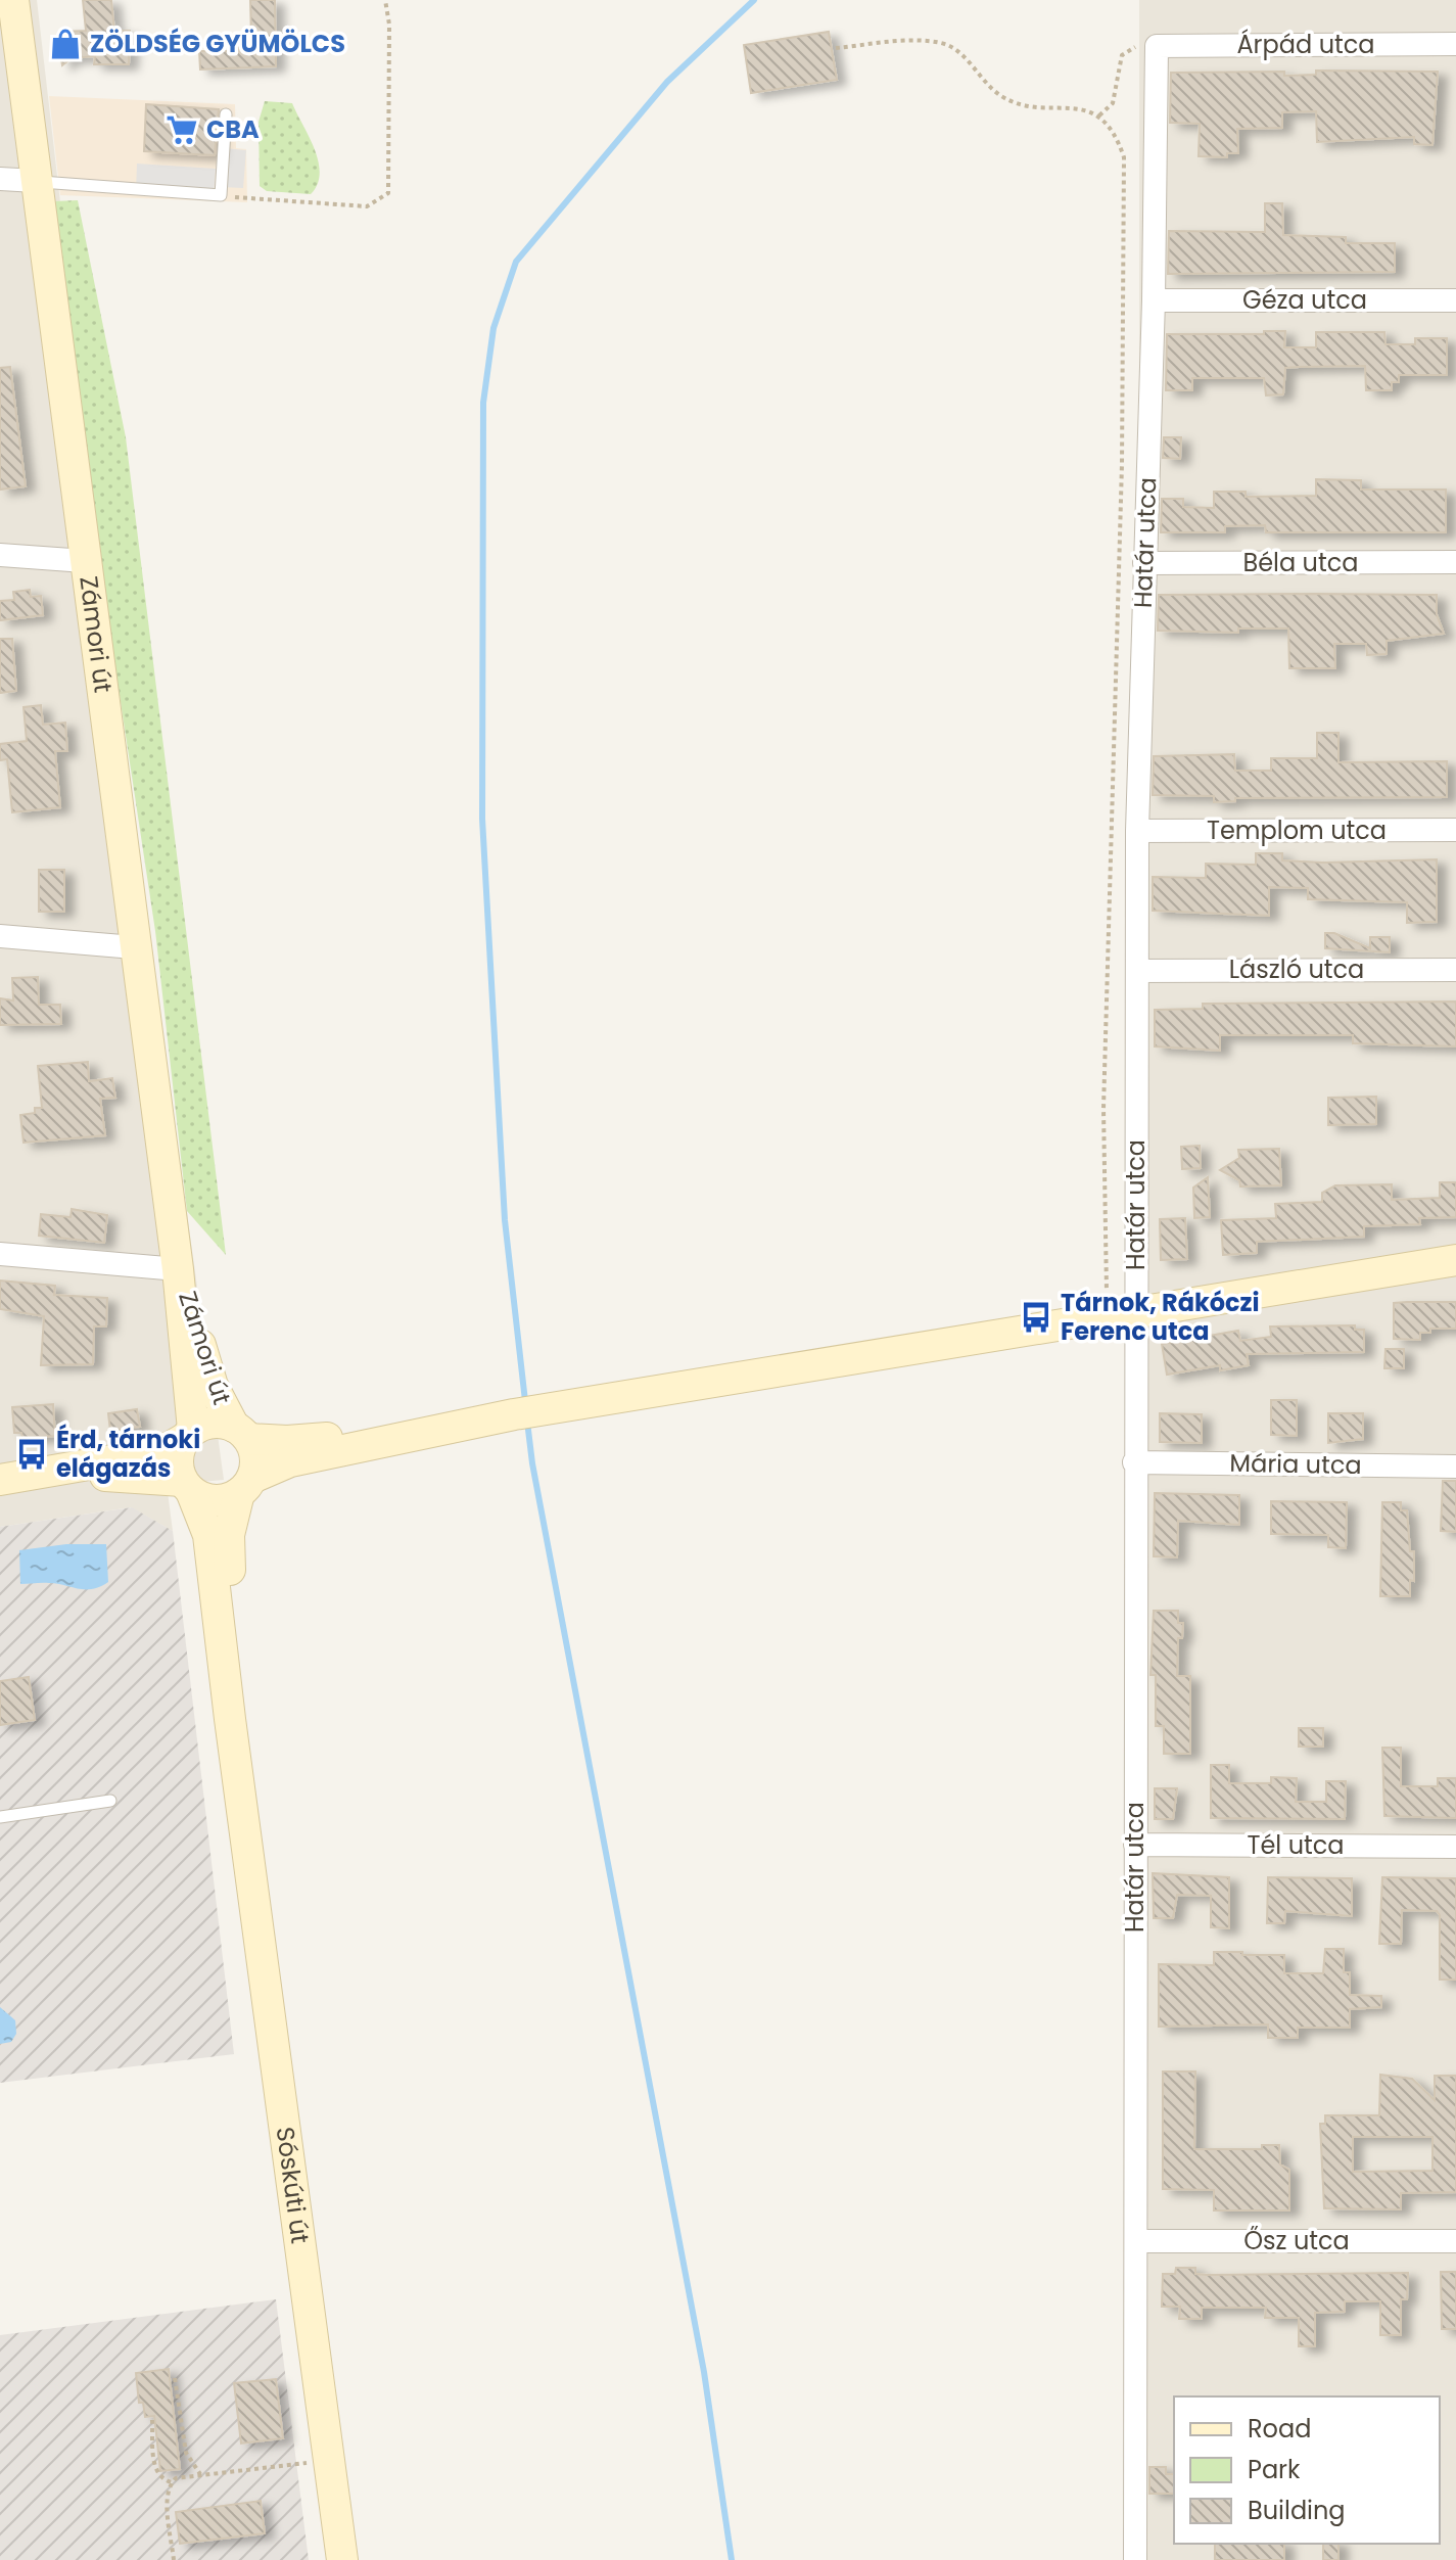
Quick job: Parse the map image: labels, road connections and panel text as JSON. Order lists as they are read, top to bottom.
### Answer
{
  "streets": {
    "main road": ["Zámori út", "Sóskúti út"],
    "street": [
      "Árpád utca",
      "Géza utca",
      "Határ utca",
      "Béla utca",
      "Templom utca",
      "László utca",
      "Mária utca",
      "Tél utca",
      "Ősz utca"
    ]
  },
  "crossings": [
    ["Árpád utca", "Határ utca"],
    ["Géza utca", "Határ utca"],
    ["Határ utca", "Béla utca"],
    ["Határ utca", "Templom utca"],
    ["Határ utca", "László utca"],
    ["Határ utca", "Mária utca"],
    ["Határ utca", "Tél utca"],
    ["Határ utca", "Ősz utca"],
    ["Zámori út", "Sóskúti út"]
  ],
  "places": {
    "shop": ["ZÖLDSÉG GYÜMÖLCS"],
    "supermarket": ["CBA"],
    "bus stop": ["Tárnok, Rákóczi Ferenc utca", "Érd, tárnoki elágazás"]
  },
  "legend": ["Road", "Park", "Building"]
}
